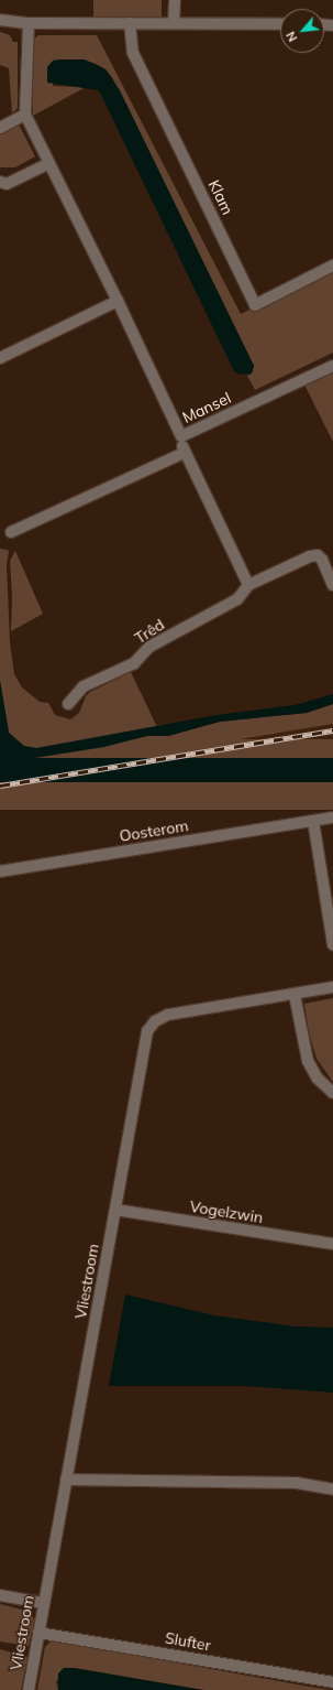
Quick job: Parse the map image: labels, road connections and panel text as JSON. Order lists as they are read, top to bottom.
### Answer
{
  "streets": {
    "street": [
      "Klam",
      "Mansel",
      "Trêd",
      "Oosterom",
      "Vogelzwin",
      "Vliestroom",
      "Slufter"
    ]
  },
  "crossings": [
    ["Vogelzwin", "Vliestroom"],
    ["Vliestroom", "Slufter"]
  ],
  "north": "bottom left"
}
